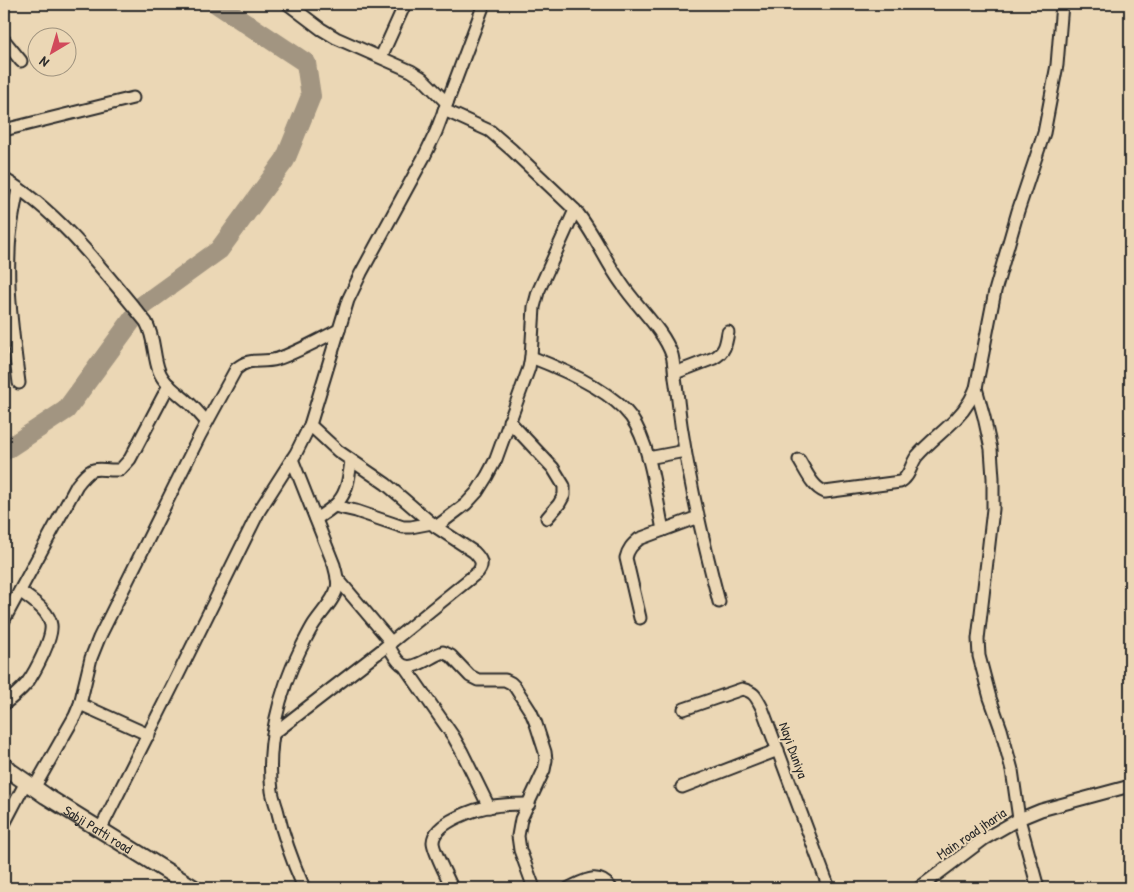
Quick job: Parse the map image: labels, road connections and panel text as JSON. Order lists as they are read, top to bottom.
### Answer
{
  "streets": {
    "main road": ["Sabji Patti road"],
    "street": ["Nayi Duniya", "Main road jharia"]
  },
  "north": "bottom left"
}
